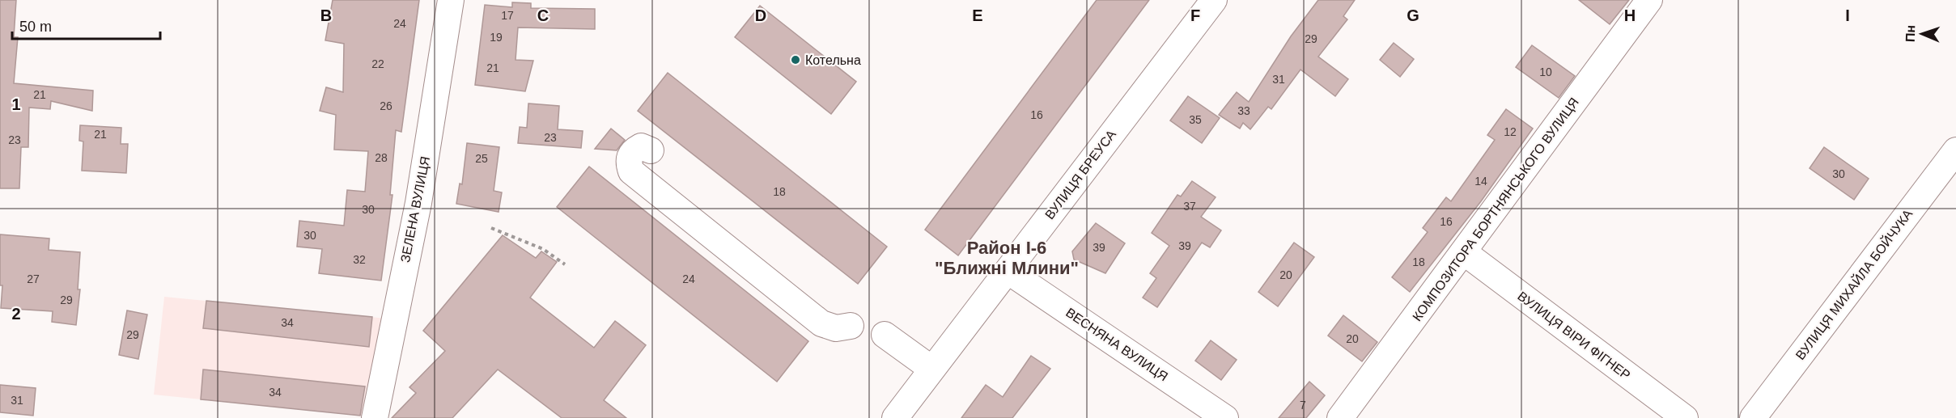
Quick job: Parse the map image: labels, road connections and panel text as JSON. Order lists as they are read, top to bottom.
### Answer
{
  "streets": {
    "street": [
      "ВУЛИЦЯ БРЕУСА",
      "ЗЕЛЕНА ВУЛИЦЯ",
      "КОМПОЗИТОРА БОРТНЯНСЬКОГО ВУЛИЦЯ",
      "ВУЛИЦЯ МИХАЙЛА БОЙЧУКА",
      "ВУЛИЦЯ ВІРИ ФІГНЕР",
      "ВЕСНЯНА ВУЛИЦЯ"
    ]
  },
  "crossings": [
    ["ВУЛИЦЯ БРЕУСА", "ВЕСНЯНА ВУЛИЦЯ"],
    ["КОМПОЗИТОРА БОРТНЯНСЬКОГО ВУЛИЦЯ", "ВУЛИЦЯ ВІРИ ФІГНЕР"]
  ],
  "districts": ["Район І-6 \"Ближні Млини\""],
  "places": ["Котельна"],
  "house_numbers": [
    "17",
    "24",
    "19",
    "29",
    "22",
    "21",
    "10",
    "31",
    "21",
    "26",
    "33",
    "16",
    "35",
    "12",
    "21",
    "23",
    "23",
    "28",
    "25",
    "30",
    "14",
    "18",
    "37",
    "30",
    "16",
    "30",
    "39",
    "39",
    "32",
    "18",
    "20",
    "27",
    "24",
    "29",
    "34",
    "29",
    "20",
    "34",
    "31",
    "7"
  ],
  "scale_bar": "50 m",
  "north": "left",
  "grid": {
    "columns": [
      "B",
      "C",
      "D",
      "E",
      "F",
      "G",
      "H",
      "I"
    ],
    "rows": ["1", "2"]
  }
}
